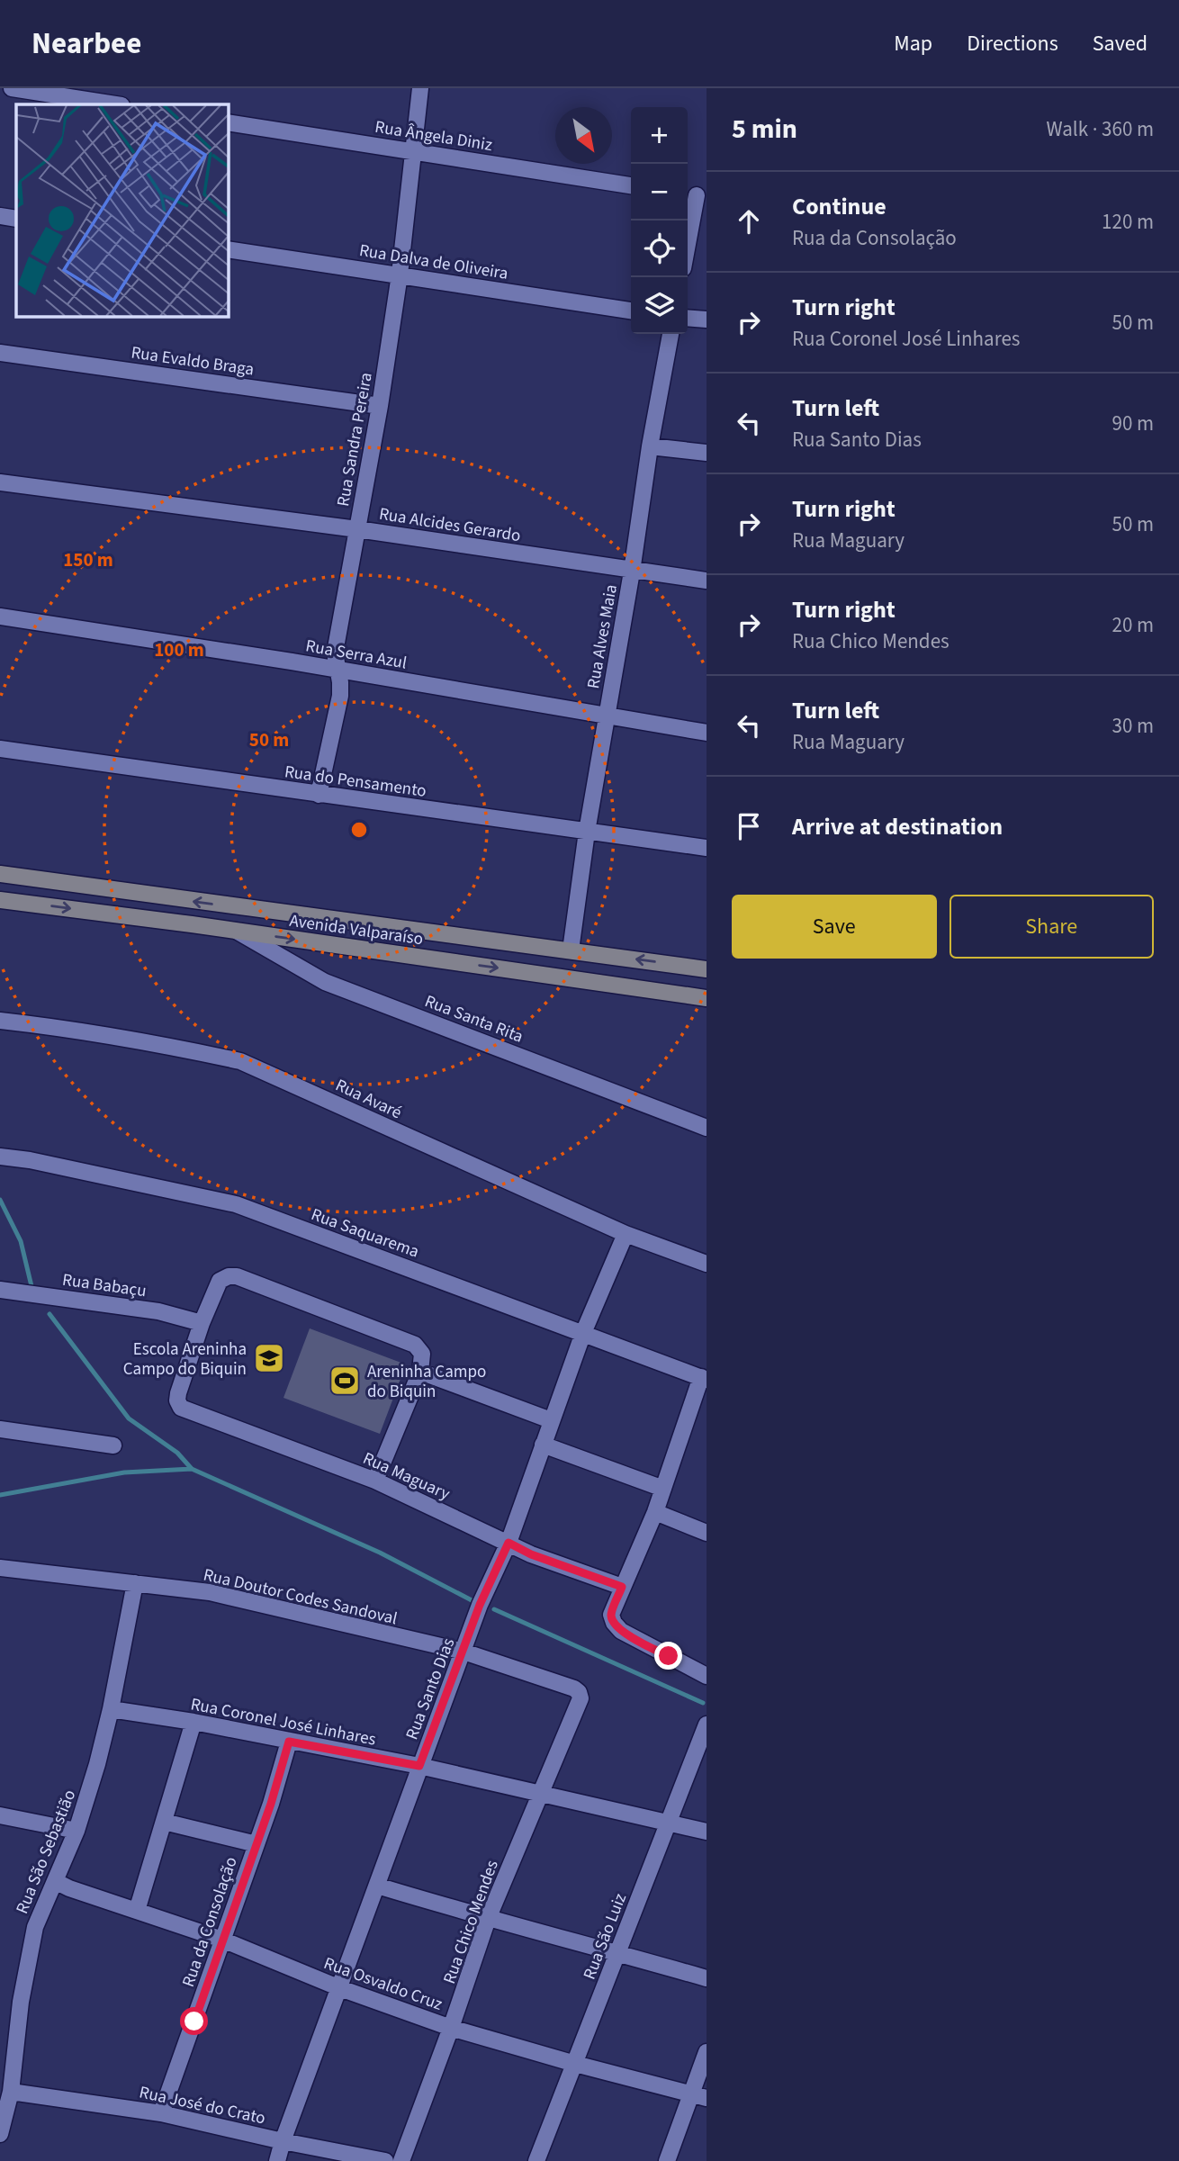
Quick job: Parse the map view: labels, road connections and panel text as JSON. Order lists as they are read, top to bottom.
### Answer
{
  "streets": {
    "main road": ["Avenida Valparaíso"],
    "street": [
      "Rua Ângela Diniz",
      "Rua Dalva de Oliveira",
      "Rua Evaldo Braga",
      "Rua Sandra Pereira",
      "Rua Alcides Gerardo",
      "Rua Alves Maia",
      "Rua Serra Azul",
      "Rua do Pensamento",
      "Rua Santa Rita",
      "Rua Avaré",
      "Rua Saquarema",
      "Rua Babaçu",
      "Rua Maguary",
      "Rua Doutor Codes Sandoval",
      "Rua Santo Dias",
      "Rua Coronel José Linhares",
      "Rua São Sebastião",
      "Rua da Consolação",
      "Rua Chico Mendes",
      "Rua São Luiz",
      "Rua Osvaldo Cruz",
      "Rua José do Crato"
    ]
  },
  "crossings": [
    ["Rua Ângela Diniz", "Rua Sandra Pereira"],
    ["Rua Dalva de Oliveira", "Rua Sandra Pereira"],
    ["Rua Evaldo Braga", "Rua Sandra Pereira"],
    ["Rua Sandra Pereira", "Rua Alcides Gerardo"],
    ["Rua Sandra Pereira", "Rua Serra Azul"],
    ["Rua Sandra Pereira", "Rua do Pensamento"],
    ["Rua Alcides Gerardo", "Rua Alves Maia"],
    ["Rua Alves Maia", "Rua Serra Azul"],
    ["Rua Alves Maia", "Rua do Pensamento"],
    ["Rua Alves Maia", "Avenida Valparaíso"],
    ["Avenida Valparaíso", "Rua Santa Rita"],
    ["Rua Avaré", "Rua Santo Dias"],
    ["Rua Saquarema", "Rua Santo Dias"],
    ["Rua Babaçu", "Rua Maguary"],
    ["Rua Maguary", "Rua Santo Dias"],
    ["Rua Doutor Codes Sandoval", "Rua Santo Dias"],
    ["Rua Doutor Codes Sandoval", "Rua São Sebastião"],
    ["Rua Doutor Codes Sandoval", "Rua Chico Mendes"],
    ["Rua Santo Dias", "Rua Coronel José Linhares"],
    ["Rua Santo Dias", "Rua Osvaldo Cruz"],
    ["Rua Santo Dias", "Rua José do Crato"],
    ["Rua Coronel José Linhares", "Rua São Sebastião"],
    ["Rua Coronel José Linhares", "Rua da Consolação"],
    ["Rua Coronel José Linhares", "Rua Chico Mendes"],
    ["Rua Coronel José Linhares", "Rua São Luiz"],
    ["Rua São Sebastião", "Rua Osvaldo Cruz"],
    ["Rua São Sebastião", "Rua José do Crato"],
    ["Rua da Consolação", "Rua Osvaldo Cruz"],
    ["Rua da Consolação", "Rua José do Crato"],
    ["Rua Chico Mendes", "Rua Osvaldo Cruz"],
    ["Rua São Luiz", "Rua Osvaldo Cruz"]
  ],
  "places": {
    "school or university": ["Escola Areninha Campo do Biquin"],
    "sports": ["Areninha Campo do Biquin"]
  },
  "north": "bottom right",
  "page": {
    "header": "Nearbee",
    "nav": ["Map", "Directions", "Saved"],
    "heading": ["5 min", "Walk · 360 m"],
    "map_buttons": ["+", "−"],
    "list": [
      ["Continue", "Rua da Consolação", "120 m"],
      ["Turn right", "Rua Coronel José Linhares", "50 m"],
      ["Turn left", "Rua Santo Dias", "90 m"],
      ["Turn right", "Rua Maguary", "50 m"],
      ["Turn right", "Rua Chico Mendes", "20 m"],
      ["Turn left", "Rua Maguary", "30 m"],
      "Arrive at destination"
    ],
    "buttons": ["Save", "Share"]
  },
  "rings": ["150 m", "100 m", "50 m"]
}
